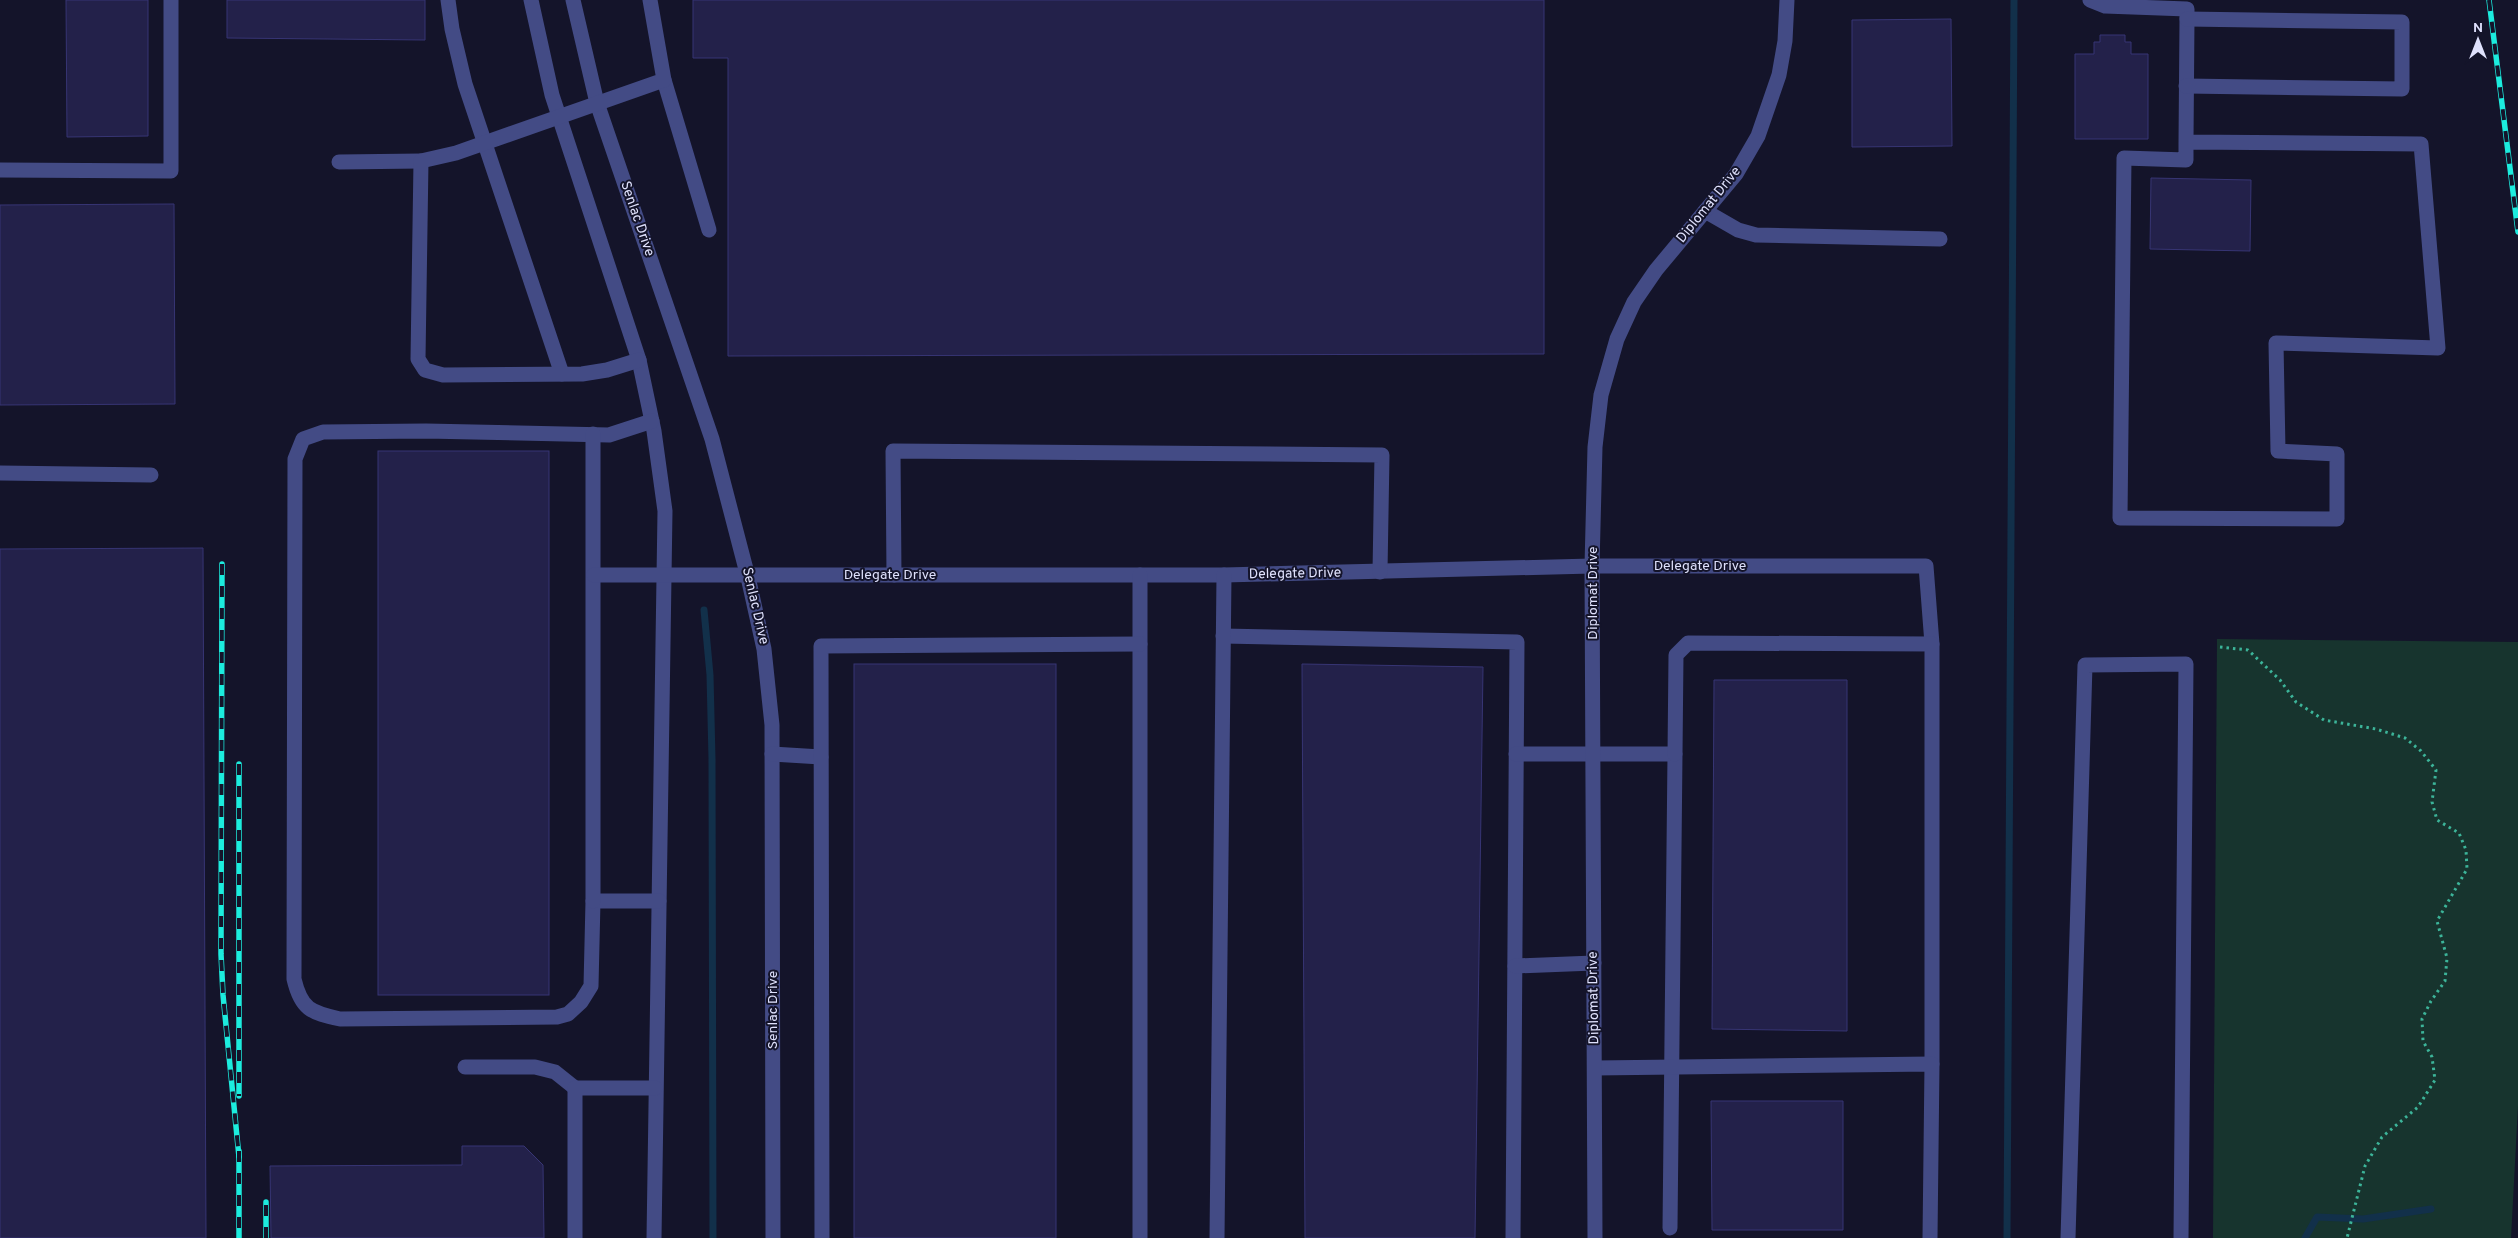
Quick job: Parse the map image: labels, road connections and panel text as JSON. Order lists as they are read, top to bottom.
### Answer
{
  "streets": {
    "street": ["Diplomat Drive", "Senlac Drive", "Delegate Drive"]
  },
  "crossings": [
    ["Diplomat Drive", "Delegate Drive"],
    ["Senlac Drive", "Delegate Drive"]
  ],
  "north": "top"
}
